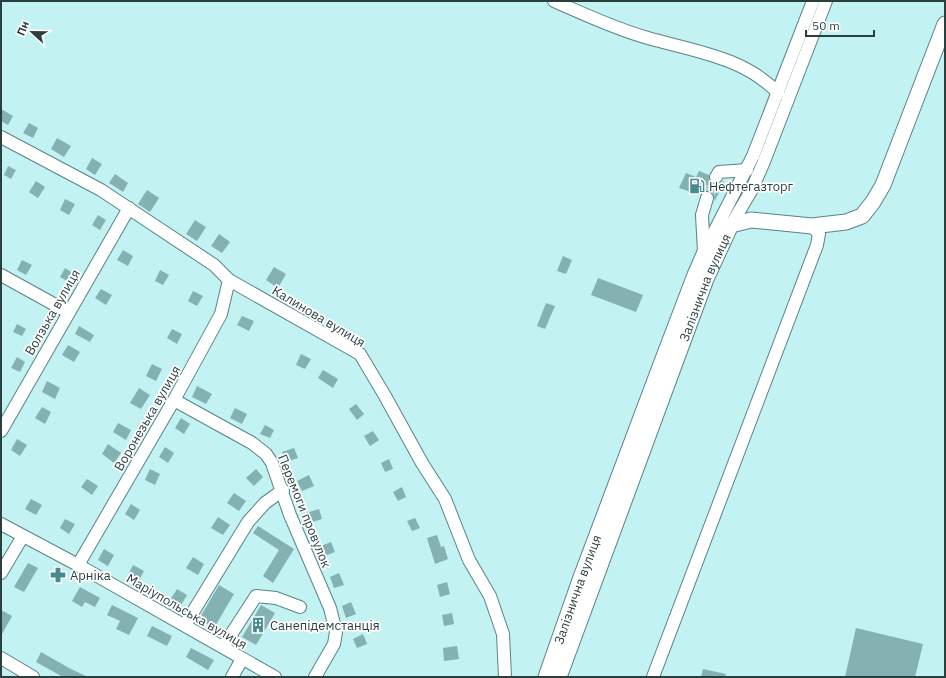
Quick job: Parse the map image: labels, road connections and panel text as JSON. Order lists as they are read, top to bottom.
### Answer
{
  "streets": {
    "main road": ["Залізнична вулиця"],
    "street": [
      "Волзька вулиця",
      "Калинова вулиця",
      "Воронезька вулиця",
      "Перемоги провулок",
      "Маріупольська вулиця"
    ]
  },
  "crossings": [
    ["Волзька вулиця", "Калинова вулиця"],
    ["Калинова вулиця", "Воронезька вулиця"],
    ["Воронезька вулиця", "Перемоги провулок"],
    ["Воронезька вулиця", "Маріупольська вулиця"]
  ],
  "places": {
    "fuel station": ["Нефтегазторг"],
    "pharmacy": ["Арніка"],
    "building": ["Санепідемстанція"]
  },
  "scale_bar": "50 m",
  "north": "left"
}
